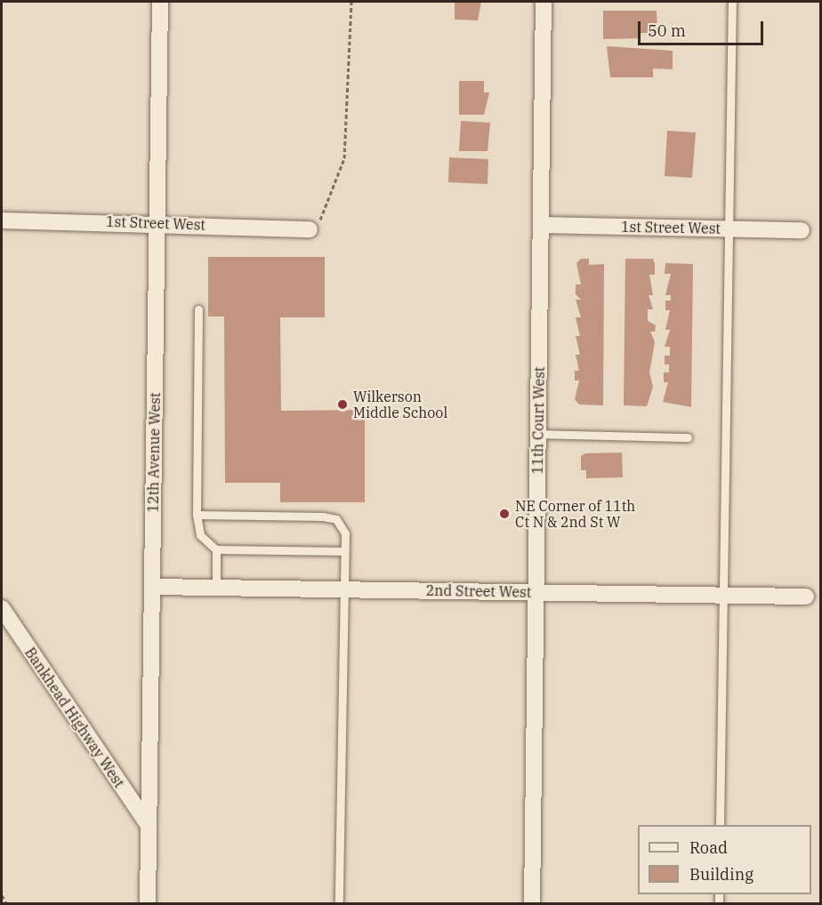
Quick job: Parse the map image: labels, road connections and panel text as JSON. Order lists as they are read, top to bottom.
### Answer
{
  "streets": {
    "street": [
      "1st Street West",
      "11th Court West",
      "12th Avenue West",
      "2nd Street West",
      "Bankhead Highway West"
    ]
  },
  "crossings": [
    ["1st Street West", "11th Court West"],
    ["1st Street West", "12th Avenue West"],
    ["11th Court West", "2nd Street West"],
    ["12th Avenue West", "2nd Street West"],
    ["12th Avenue West", "Bankhead Highway West"]
  ],
  "places": ["Wilkerson Middle School", "NE Corner of 11th Ct N & 2nd St W"],
  "legend": ["Road", "Building"],
  "scale_bar": "50 m"
}
